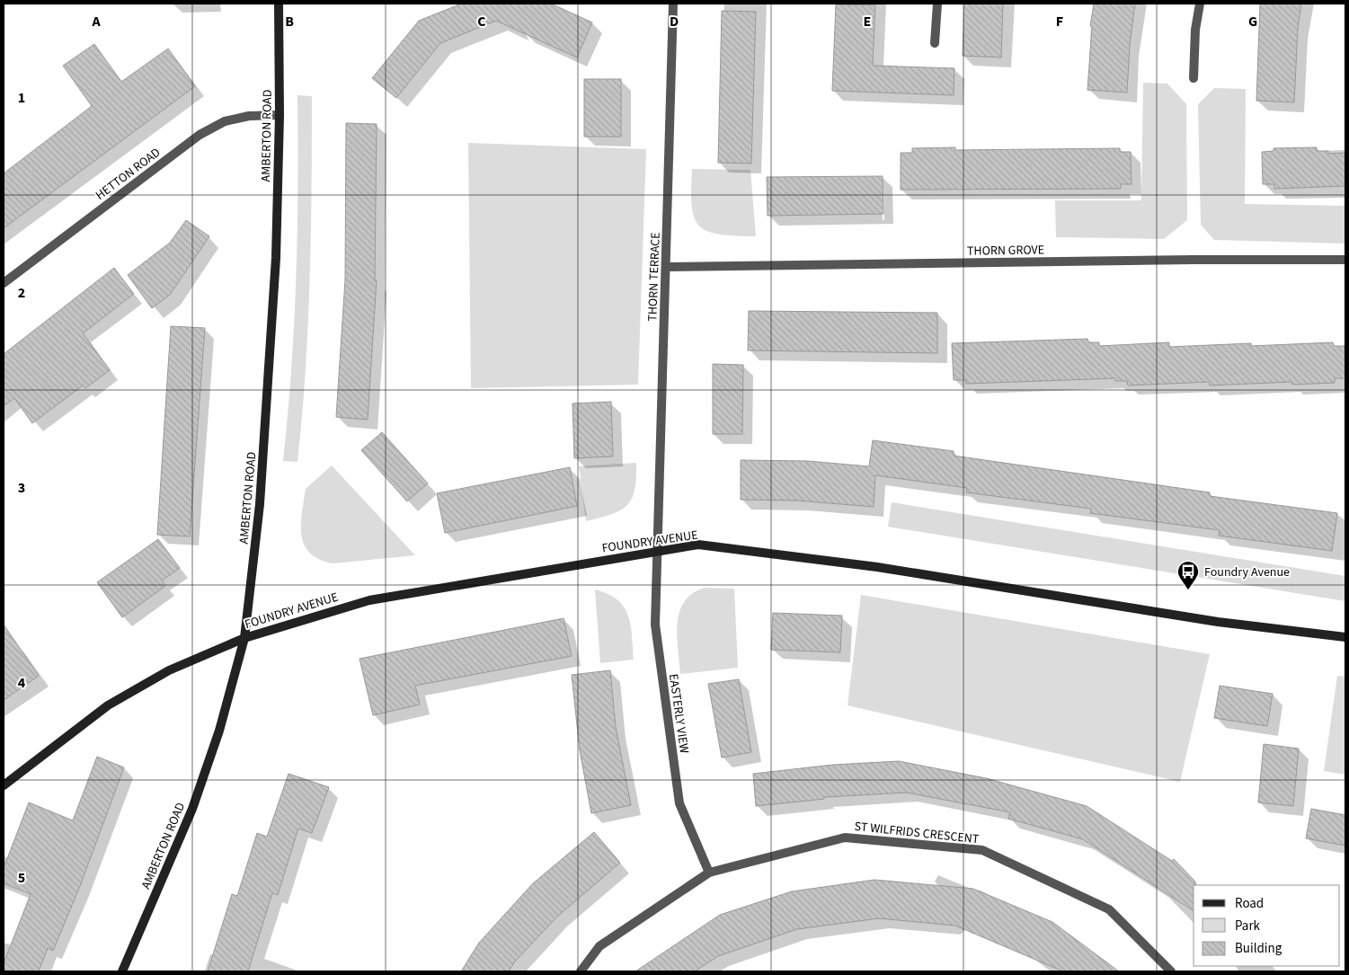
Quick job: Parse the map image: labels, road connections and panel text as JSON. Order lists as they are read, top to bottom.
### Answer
{
  "streets": {
    "street": [
      "AMBERTON ROAD",
      "HETTON ROAD",
      "THORN GROVE",
      "THORN TERRACE",
      "FOUNDRY AVENUE",
      "EASTERLY VIEW",
      "ST WILFRIDS CRESCENT"
    ]
  },
  "crossings": [
    ["AMBERTON ROAD", "HETTON ROAD"],
    ["AMBERTON ROAD", "FOUNDRY AVENUE"],
    ["THORN GROVE", "THORN TERRACE"],
    ["THORN TERRACE", "FOUNDRY AVENUE"],
    ["THORN TERRACE", "EASTERLY VIEW"],
    ["FOUNDRY AVENUE", "EASTERLY VIEW"],
    ["EASTERLY VIEW", "ST WILFRIDS CRESCENT"]
  ],
  "places": {
    "bus stop": ["Foundry Avenue"]
  },
  "legend": ["Road", "Park", "Building"],
  "grid": {
    "columns": [
      "A",
      "B",
      "C",
      "D",
      "E",
      "F",
      "G"
    ],
    "rows": [
      "1",
      "2",
      "3",
      "4",
      "5"
    ]
  }
}
